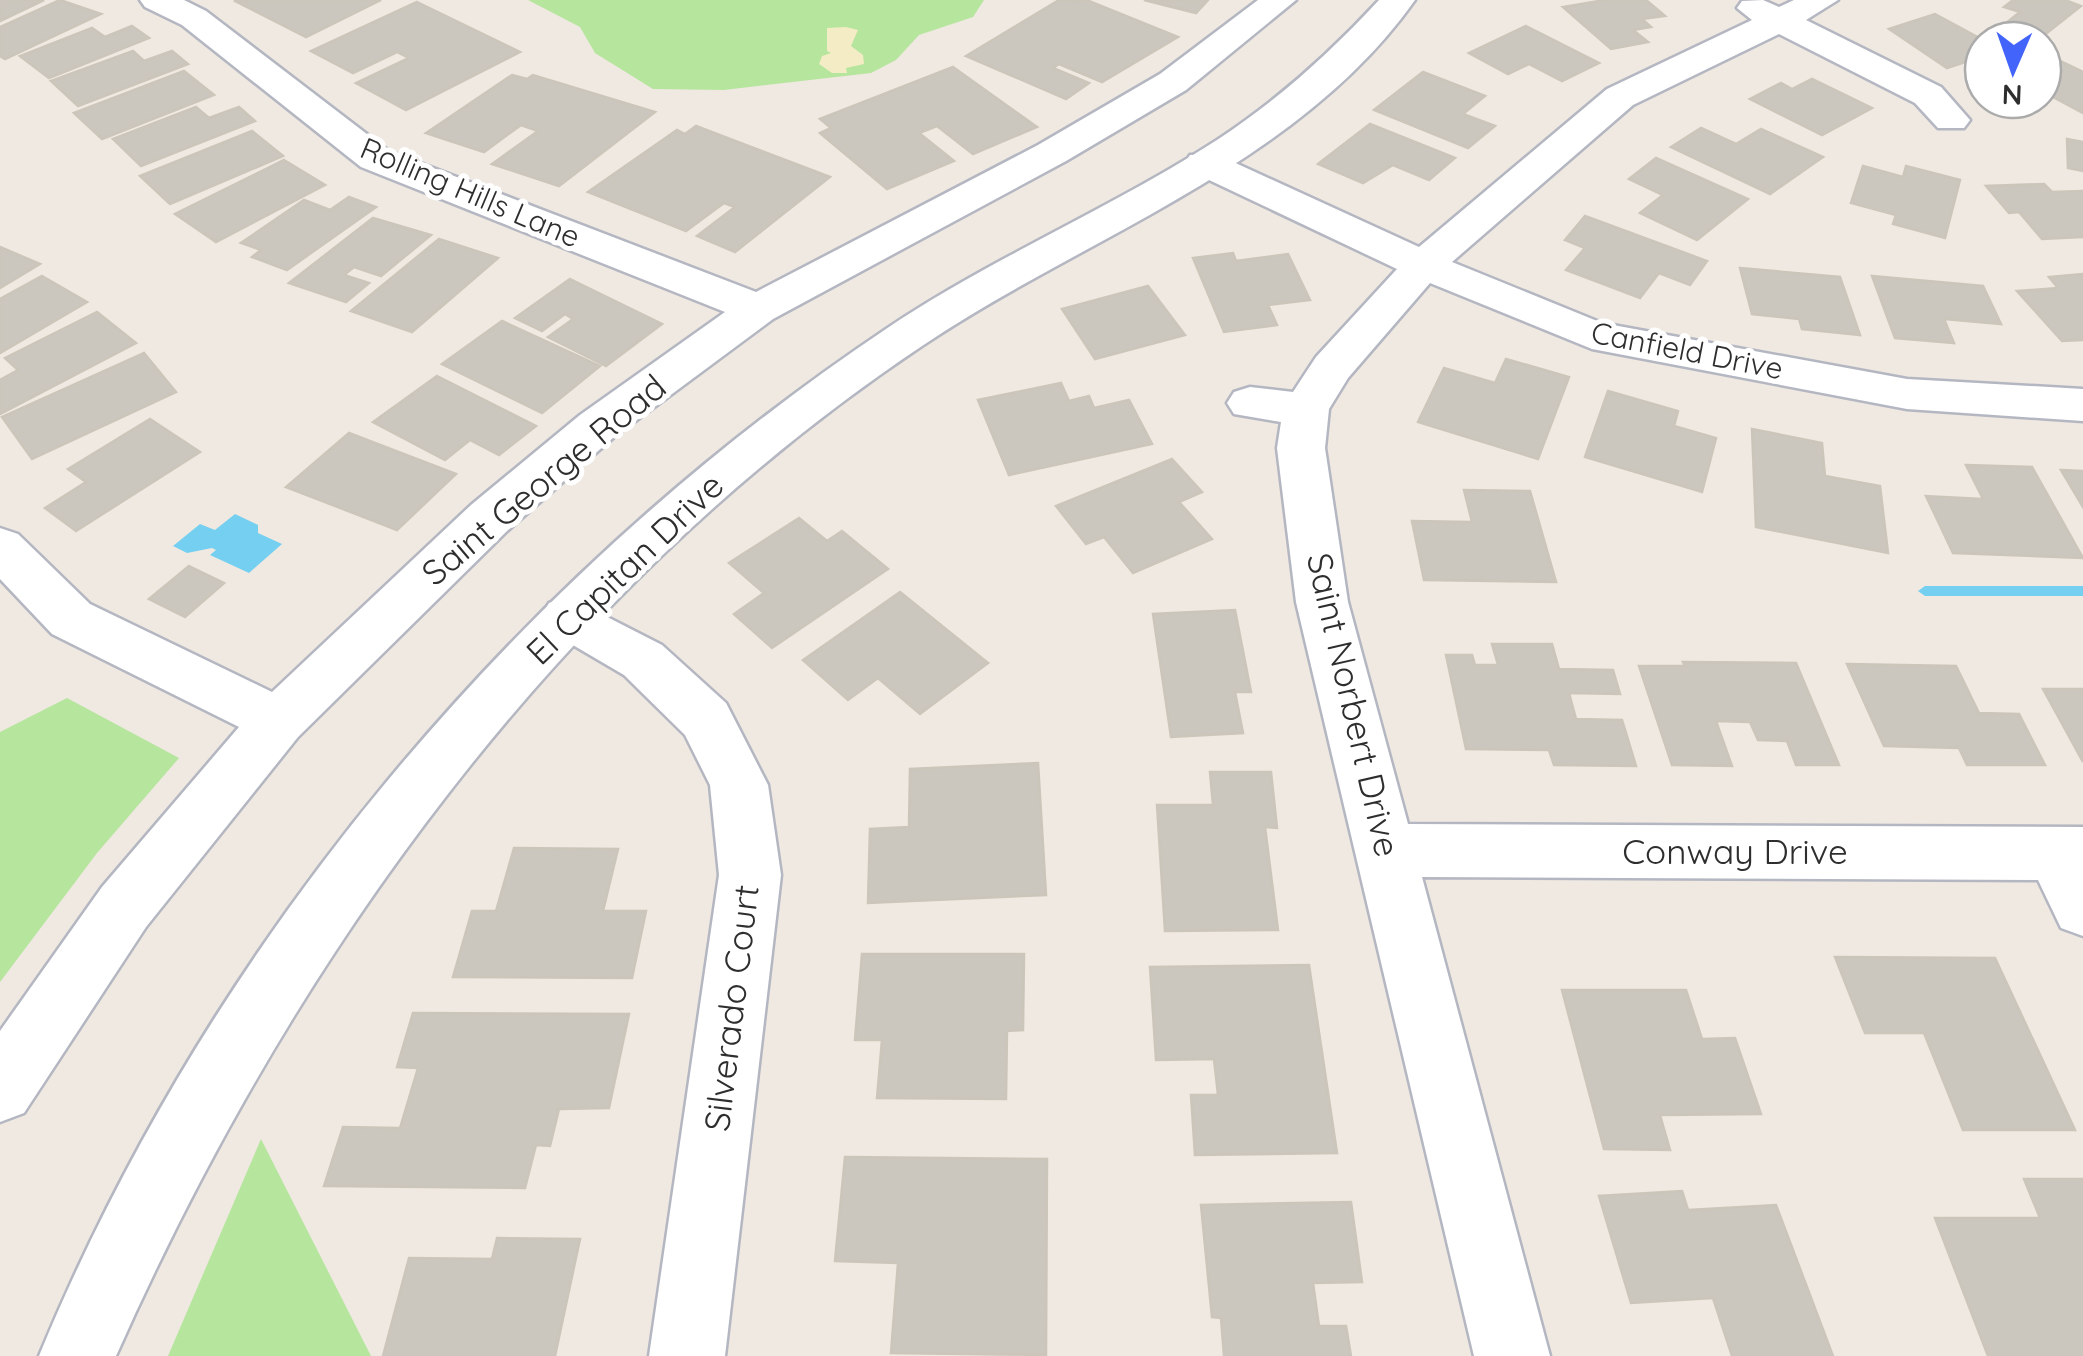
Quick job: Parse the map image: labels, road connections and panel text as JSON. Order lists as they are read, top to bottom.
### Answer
{
  "streets": {
    "street": [
      "Rolling Hills Lane",
      "Canfield Drive",
      "Saint George Road",
      "El Capitan Drive",
      "Saint Norbert Drive",
      "Conway Drive",
      "Silverado Court"
    ]
  },
  "crossings": [
    ["Rolling Hills Lane", "Saint George Road"],
    ["Canfield Drive", "El Capitan Drive"],
    ["Canfield Drive", "Saint Norbert Drive"],
    ["El Capitan Drive", "Silverado Court"],
    ["Saint Norbert Drive", "Conway Drive"]
  ],
  "north": "bottom"
}
